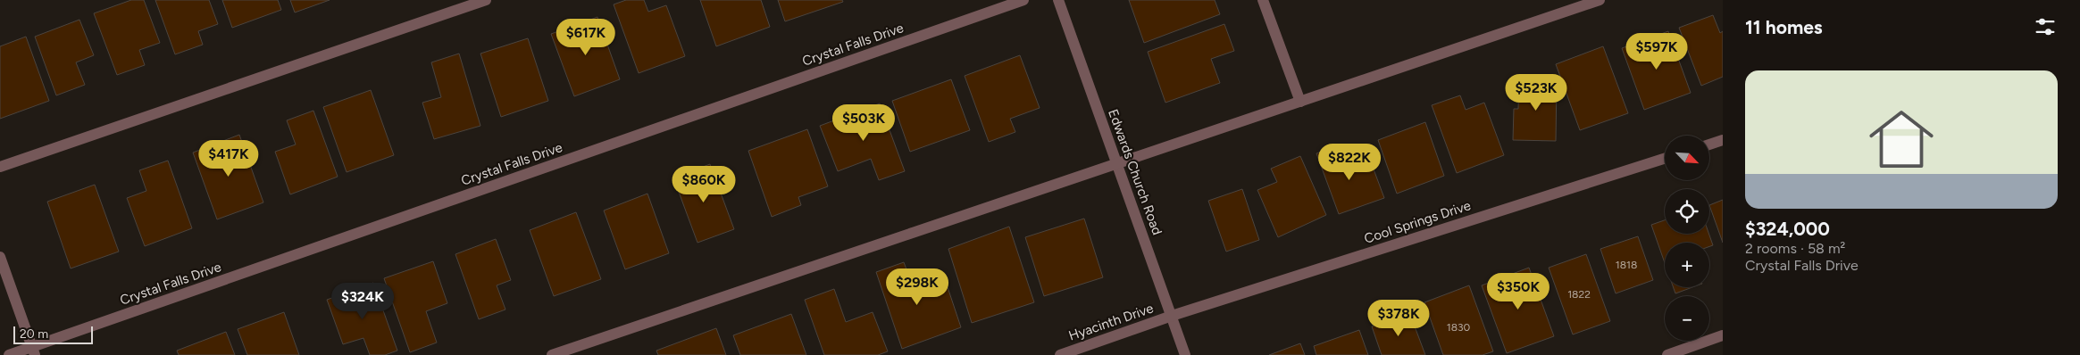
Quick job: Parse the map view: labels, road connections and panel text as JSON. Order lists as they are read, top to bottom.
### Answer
{
  "streets": {
    "street": [
      "Crystal Falls Drive",
      "Edwards Church Road",
      "Cool Springs Drive",
      "Hyacinth Drive"
    ]
  },
  "crossings": [
    ["Edwards Church Road", "Cool Springs Drive"],
    ["Edwards Church Road", "Hyacinth Drive"],
    ["Cool Springs Drive", "Hyacinth Drive"]
  ],
  "house_numbers": ["1818", "1822", "1830"],
  "scale_bar": "20 m",
  "north": "bottom right",
  "page": {
    "heading": "11 homes",
    "price": [
      "$617K",
      "$597K",
      "$523K",
      "$503K",
      "$417K",
      "$822K",
      "$860K",
      "$298K",
      "$350K",
      "$324K",
      "$378K"
    ],
    "list": [
      {
        "name": "$324,000",
        "note": "2 rooms · 58 m² · Crystal Falls Drive"
      }
    ],
    "map_buttons": ["+", "−"],
    "scale": "20 m"
  }
}
